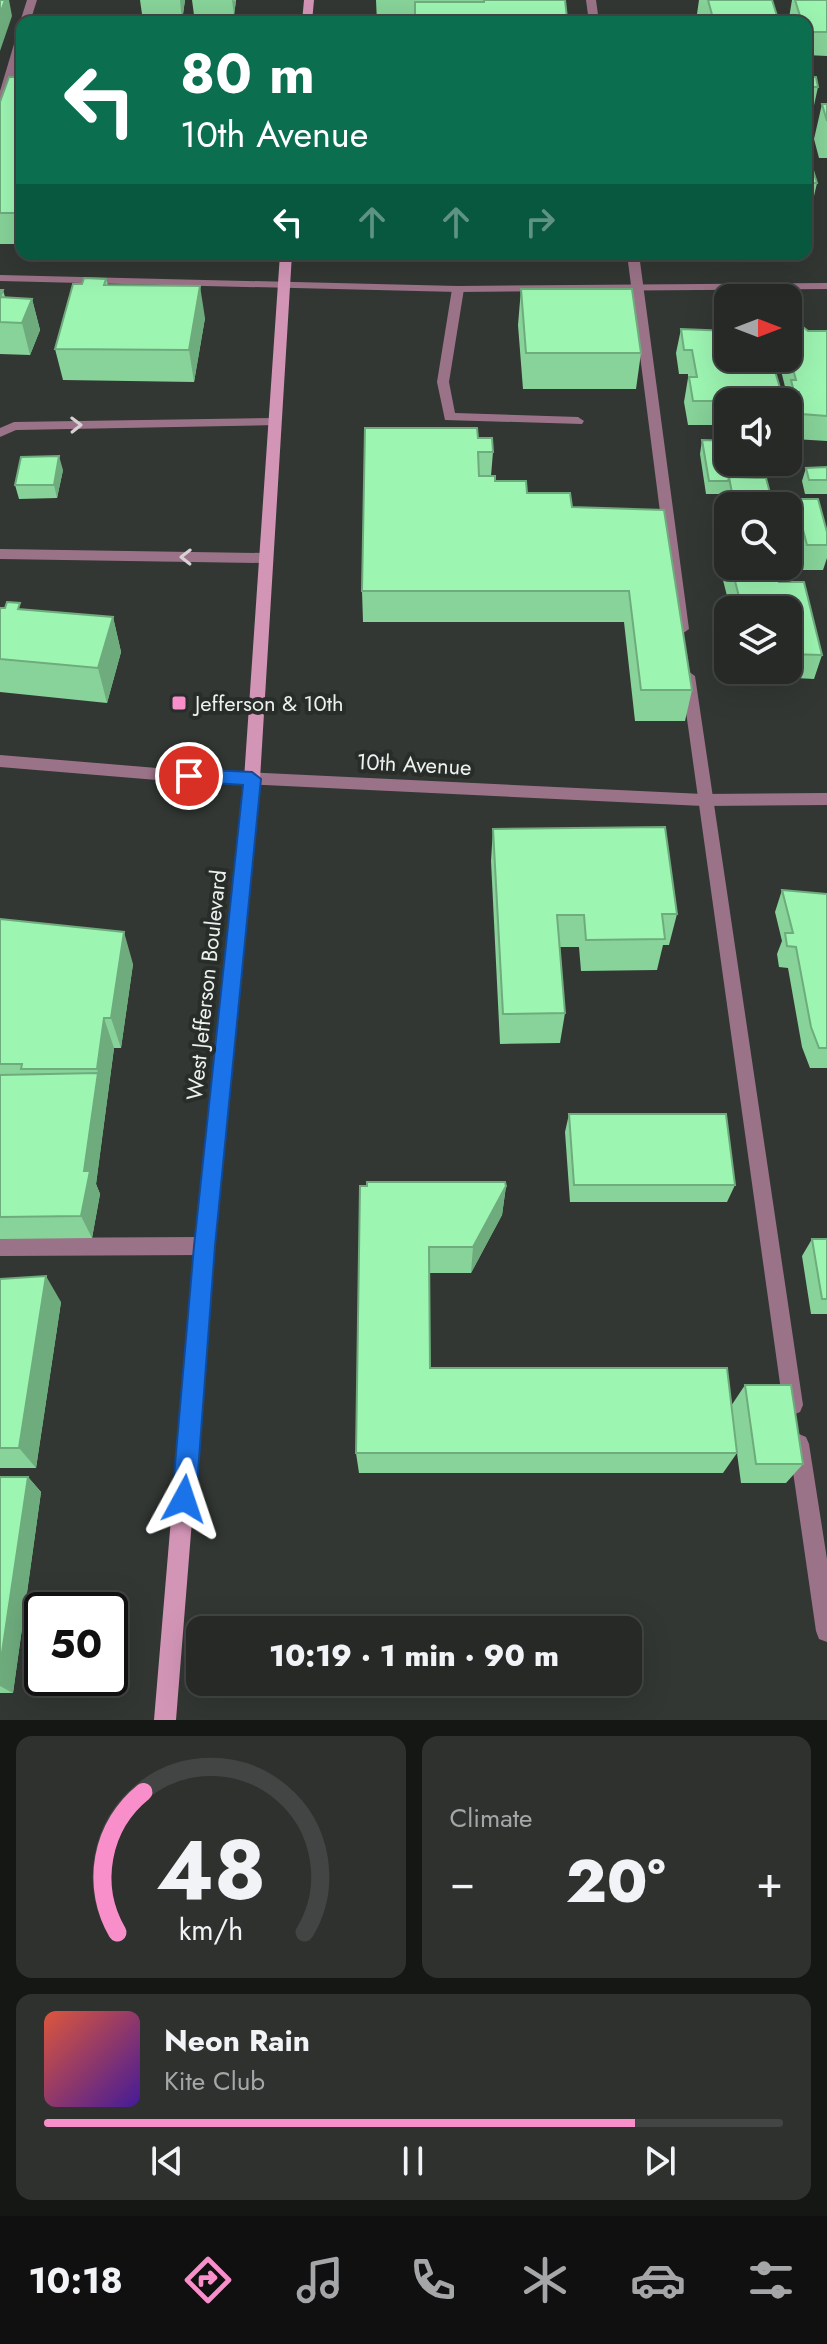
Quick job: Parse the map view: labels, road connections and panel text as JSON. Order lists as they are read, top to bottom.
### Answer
{
  "streets": {
    "main road": ["West Jefferson Boulevard"],
    "street": ["10th Avenue"]
  },
  "crossings": [
    ["10th Avenue", "West Jefferson Boulevard"]
  ],
  "places": {
    "transit": ["Jefferson & 10th"]
  },
  "north": "right",
  "page": {
    "turn": ["80 m", "10th Avenue"],
    "limit": "50",
    "trip": "10:19 · 1 min · 90 m",
    "tile": "Climate",
    "heat": ["−", "20°", "+"],
    "song": ["Neon Rain", "Kite Club"],
    "tabs": "10:18",
    "gauge": ["48", "km/h"]
  }
}
